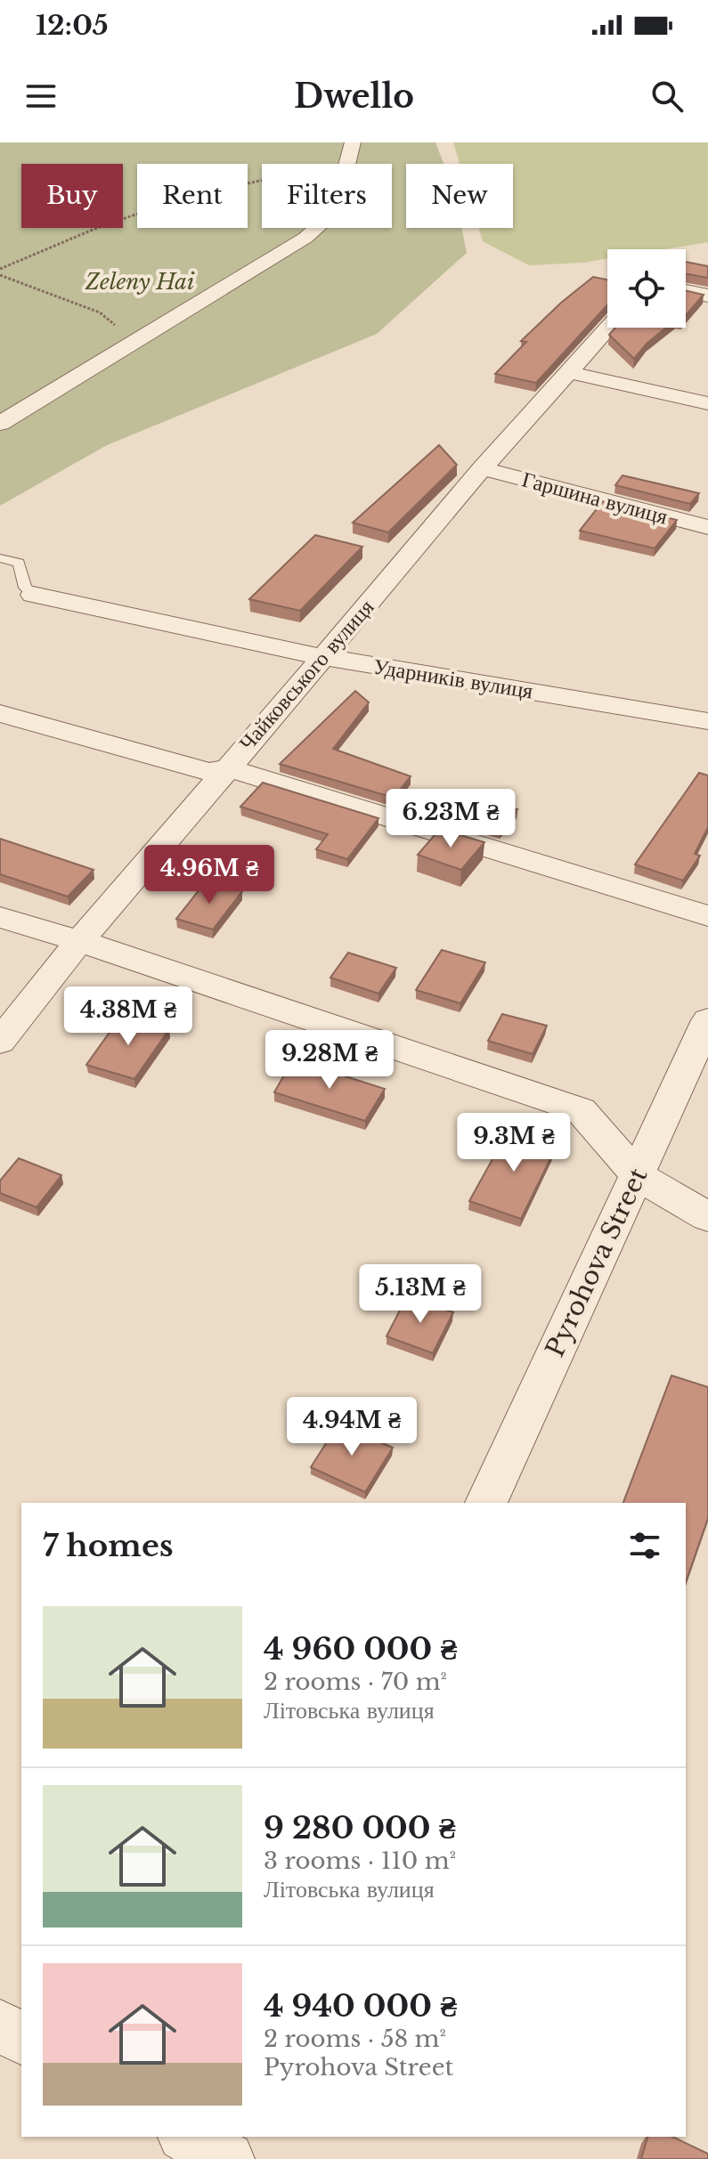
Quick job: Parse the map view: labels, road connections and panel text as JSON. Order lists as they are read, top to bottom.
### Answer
{
  "streets": {
    "street": [
      "Гаршина вулиця",
      "Чайковського вулиця",
      "Ударників вулиця",
      "Pyrohova Street"
    ]
  },
  "crossings": [
    ["Гаршина вулиця", "Чайковського вулиця"],
    ["Чайковського вулиця", "Ударників вулиця"]
  ],
  "parks": ["Zeleny Hai"],
  "page": {
    "status": "12:05",
    "header": "Dwello",
    "chip": [
      "Buy",
      "Rent",
      "Filters",
      "New"
    ],
    "price": [
      "6.23M ₴",
      "4.96M ₴",
      "4.38M ₴",
      "9.28M ₴",
      "9.3M ₴",
      "5.13M ₴",
      "4.94M ₴"
    ],
    "heading": "7 homes",
    "list": [
      {
        "name": "4 960 000 ₴",
        "note": "2 rooms · 70 m² · Літовська вулиця"
      },
      {
        "name": "9 280 000 ₴",
        "note": "3 rooms · 110 m² · Літовська вулиця"
      },
      {
        "name": "4 940 000 ₴",
        "note": "2 rooms · 58 m² · Pyrohova Street"
      }
    ]
  }
}
